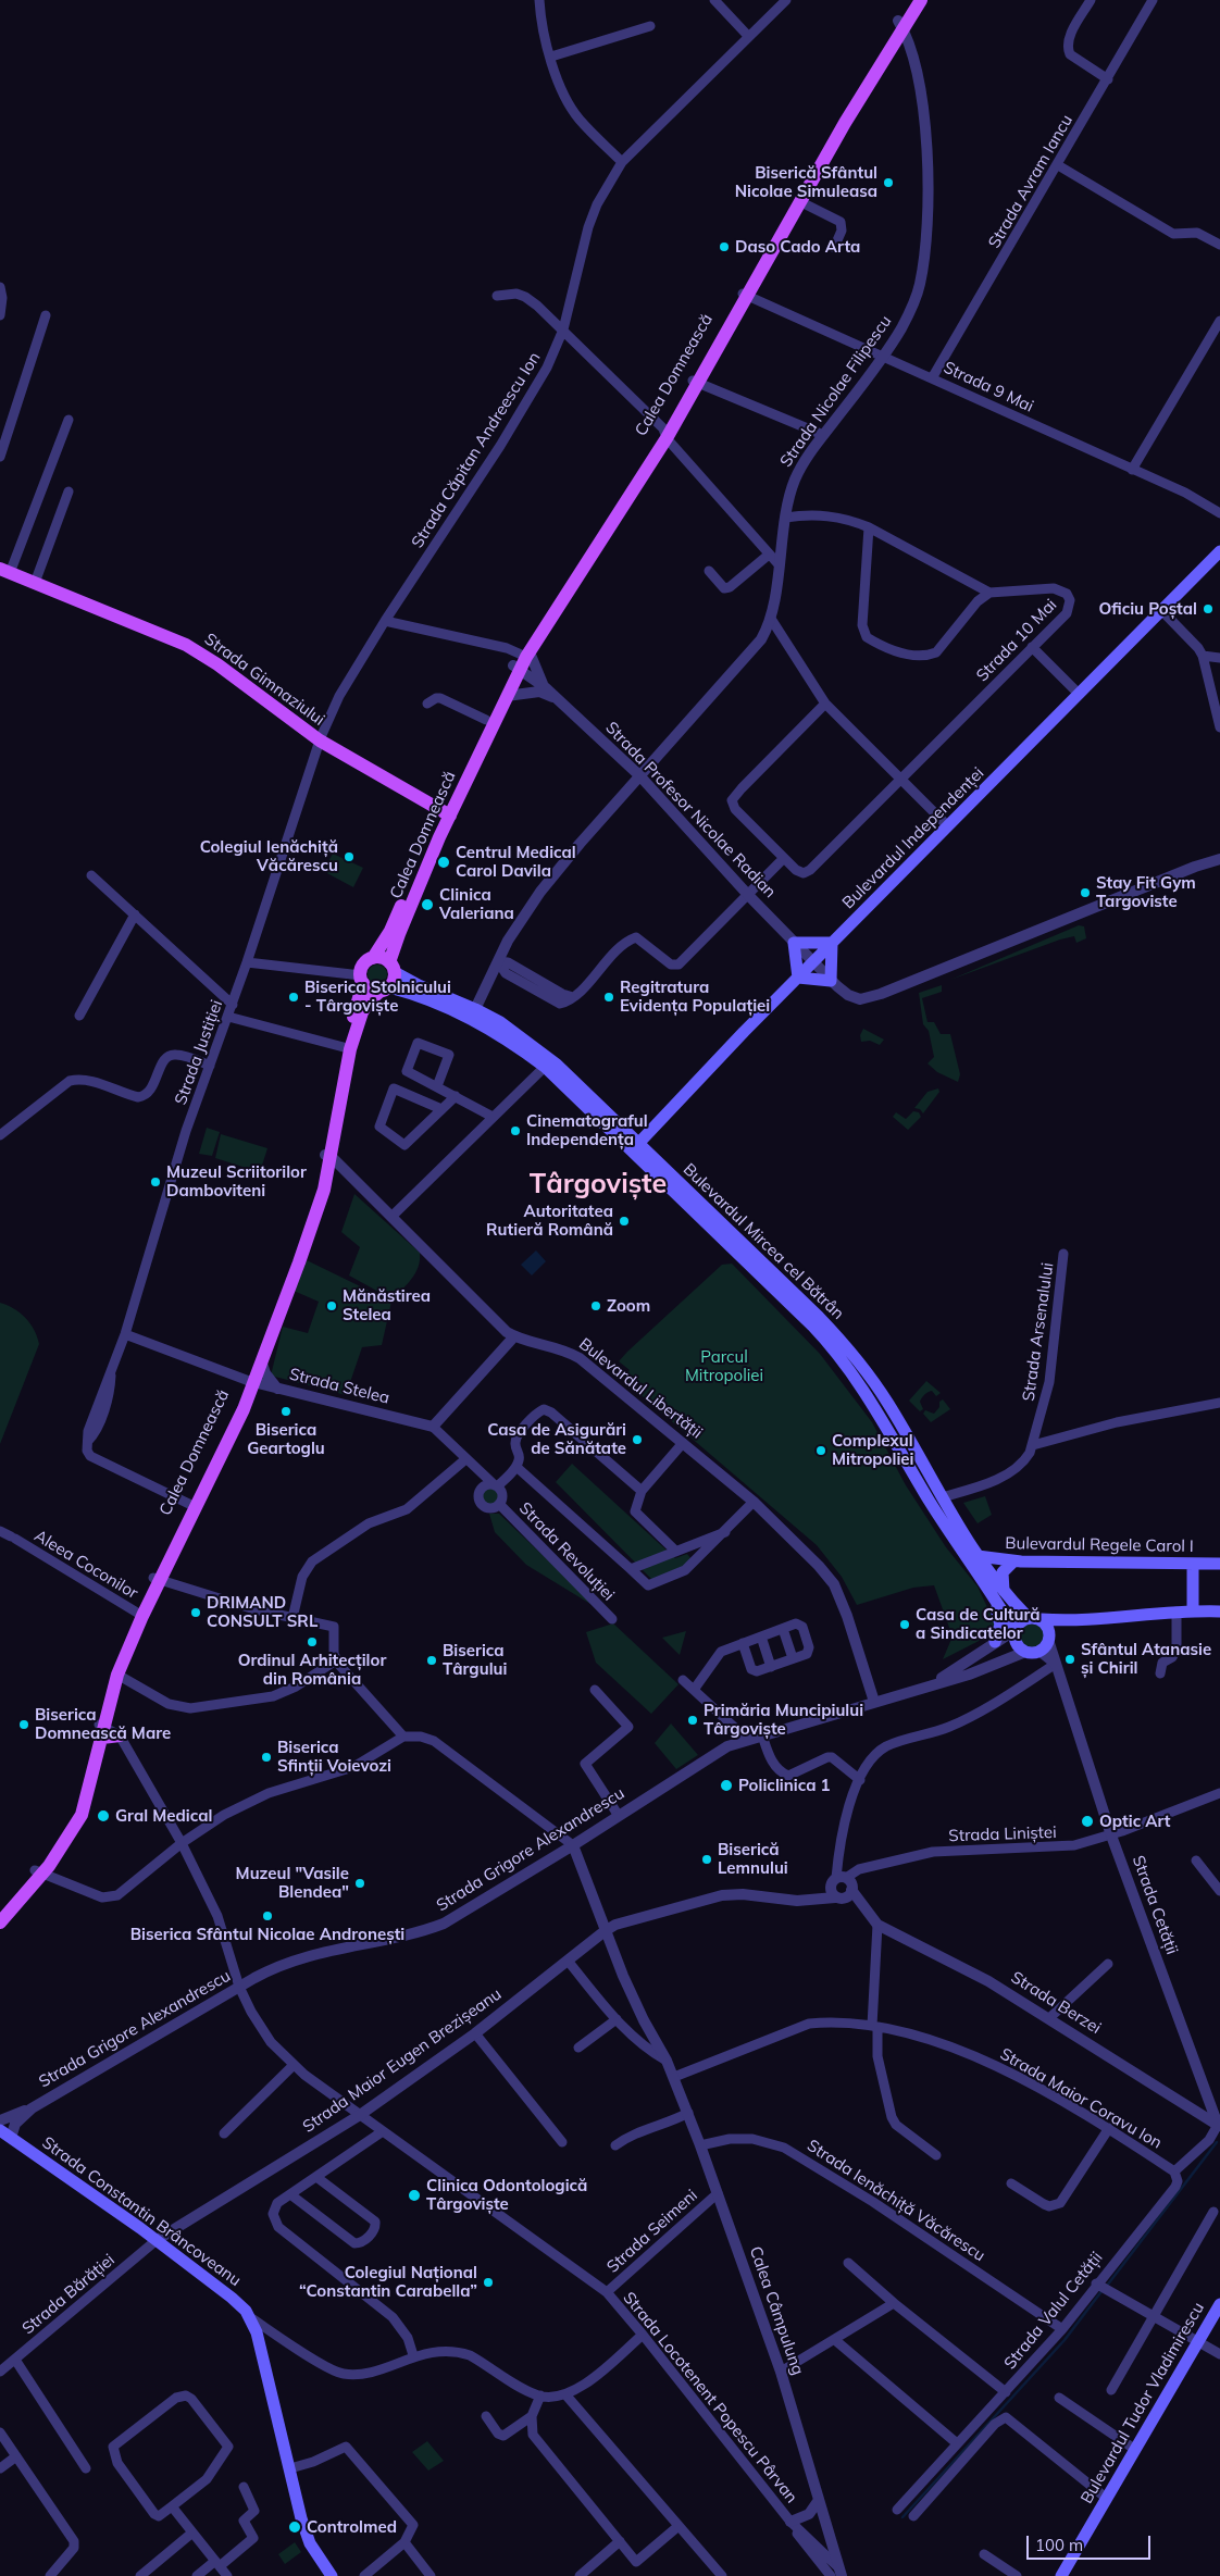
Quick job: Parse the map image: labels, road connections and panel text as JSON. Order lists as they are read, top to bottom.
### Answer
{
  "streets": {
    "main road": [
      "Calea Domnească",
      "Strada Gimnaziului",
      "Bulevardul Independenței",
      "Bulevardul Mircea cel Bătrân",
      "Bulevardul Regele Carol I",
      "Strada Constantin Brâncoveanu",
      "Bulevardul Tudor Vladimirescu"
    ],
    "street": [
      "Strada Avram Iancu",
      "Strada 9 Mai",
      "Strada Nicolae Filipescu",
      "Strada Căpitan Andreescu Ion",
      "Strada 10 Mai",
      "Strada Profesor Nicolae Radian",
      "Strada Justiției",
      "Strada Arsenalului",
      "Strada Stelea",
      "Bulevardul Libertății",
      "Strada Revoluției",
      "Aleea Coconilor",
      "Strada Liniștei",
      "Strada Grigore Alexandrescu",
      "Strada Cetății",
      "Strada Berzei",
      "Strada Maior Eugen Brezișeanu",
      "Strada Maior Coravu Ion",
      "Strada Ienăchiță Văcărescu",
      "Strada Seimeni",
      "Strada Bărăției",
      "Calea Câmpulung",
      "Strada Valul Cetății",
      "Strada Locotenent Popescu Pârvan"
    ]
  },
  "crossings": [
    ["Strada Avram Iancu", "Strada 9 Mai"],
    ["Calea Domnească", "Strada 9 Mai"],
    ["Calea Domnească", "Strada Nicolae Filipescu"],
    ["Calea Domnească", "Strada Gimnaziului"],
    ["Calea Domnească", "Strada Profesor Nicolae Radian"],
    ["Calea Domnească", "Strada Justiției"],
    ["Calea Domnească", "Bulevardul Mircea cel Bătrân"],
    ["Calea Domnească", "Strada Stelea"],
    ["Calea Domnească", "Bulevardul Libertății"],
    ["Calea Domnească", "Aleea Coconilor"],
    ["Strada 9 Mai", "Strada Nicolae Filipescu"],
    ["Strada Nicolae Filipescu", "Strada Profesor Nicolae Radian"],
    ["Strada Nicolae Filipescu", "Bulevardul Mircea cel Bătrân"],
    ["Strada Căpitan Andreescu Ion", "Strada Gimnaziului"],
    ["Strada Căpitan Andreescu Ion", "Strada Profesor Nicolae Radian"],
    ["Strada Căpitan Andreescu Ion", "Strada Justiției"],
    ["Strada Gimnaziului", "Strada Justiției"],
    ["Strada Profesor Nicolae Radian", "Bulevardul Independenței"],
    ["Bulevardul Independenței", "Bulevardul Mircea cel Bătrân"],
    ["Strada Justiției", "Strada Stelea"],
    ["Bulevardul Mircea cel Bătrân", "Bulevardul Regele Carol I"],
    ["Bulevardul Mircea cel Bătrân", "Strada Grigore Alexandrescu"],
    ["Bulevardul Mircea cel Bătrân", "Strada Cetății"],
    ["Bulevardul Libertății", "Strada Grigore Alexandrescu"],
    ["Strada Liniștei", "Strada Cetății"],
    ["Strada Grigore Alexandrescu", "Strada Cetății"],
    ["Strada Grigore Alexandrescu", "Strada Constantin Brâncoveanu"],
    ["Strada Grigore Alexandrescu", "Calea Câmpulung"],
    ["Strada Grigore Alexandrescu", "Strada Locotenent Popescu Pârvan"],
    ["Strada Cetății", "Strada Berzei"],
    ["Strada Maior Eugen Brezișeanu", "Strada Constantin Brâncoveanu"],
    ["Strada Maior Eugen Brezișeanu", "Strada Bărăției"],
    ["Strada Maior Eugen Brezișeanu", "Calea Câmpulung"],
    ["Strada Maior Eugen Brezișeanu", "Strada Locotenent Popescu Pârvan"],
    ["Strada Maior Coravu Ion", "Calea Câmpulung"],
    ["Strada Maior Coravu Ion", "Strada Valul Cetății"],
    ["Strada Ienăchiță Văcărescu", "Calea Câmpulung"],
    ["Strada Ienăchiță Văcărescu", "Strada Valul Cetății"],
    ["Strada Constantin Brâncoveanu", "Strada Bărăției"],
    ["Strada Seimeni", "Calea Câmpulung"],
    ["Strada Seimeni", "Strada Locotenent Popescu Pârvan"],
    ["Calea Câmpulung", "Strada Locotenent Popescu Pârvan"]
  ],
  "districts": ["Târgoviște"],
  "parks": ["Parcul Mitropoliei"],
  "places": [
    "Biserică Sfântul Nicolae Simuleasa",
    "Daso Cado Arta",
    "Oficiu Poștal",
    "Colegiul Ienăchiță Văcărescu",
    "Centrul Medical Carol Davila",
    "Stay Fit Gym Targoviste",
    "Clinica Valeriana",
    "Biserica Stolnicului - Târgoviște",
    "Regitratura Evidența Populației",
    "Cinematograful Independența",
    "Muzeul Scriitorilor Damboviteni",
    "Autoritatea Rutieră Română",
    "Mănăstirea Stelea",
    "Zoom",
    "Biserica Geartoglu",
    "Casa de Asigurări de Sănătate",
    "Complexul Mitropoliei",
    "DRIMAND CONSULT SRL",
    "Casa de Cultură a Sindicatelor",
    "Ordinul Arhitecților din România",
    "Sfântul Atanasie și Chiril",
    "Biserica Târgului",
    "Primăria Muncipiului Târgoviște",
    "Biserica Domnească Mare",
    "Biserica Sfinții Voievozi",
    "Policlinica 1",
    "Gral Medical",
    "Optic Art",
    "Biserică Lemnului",
    "Muzeul \"Vasile Blendea\"",
    "Biserica Sfântul Nicolae Andronești",
    "Clinica Odontologică Târgoviște",
    "Colegiul Național “Constantin Carabella”",
    "Controlmed"
  ],
  "scale_bar": "100 m"
}
